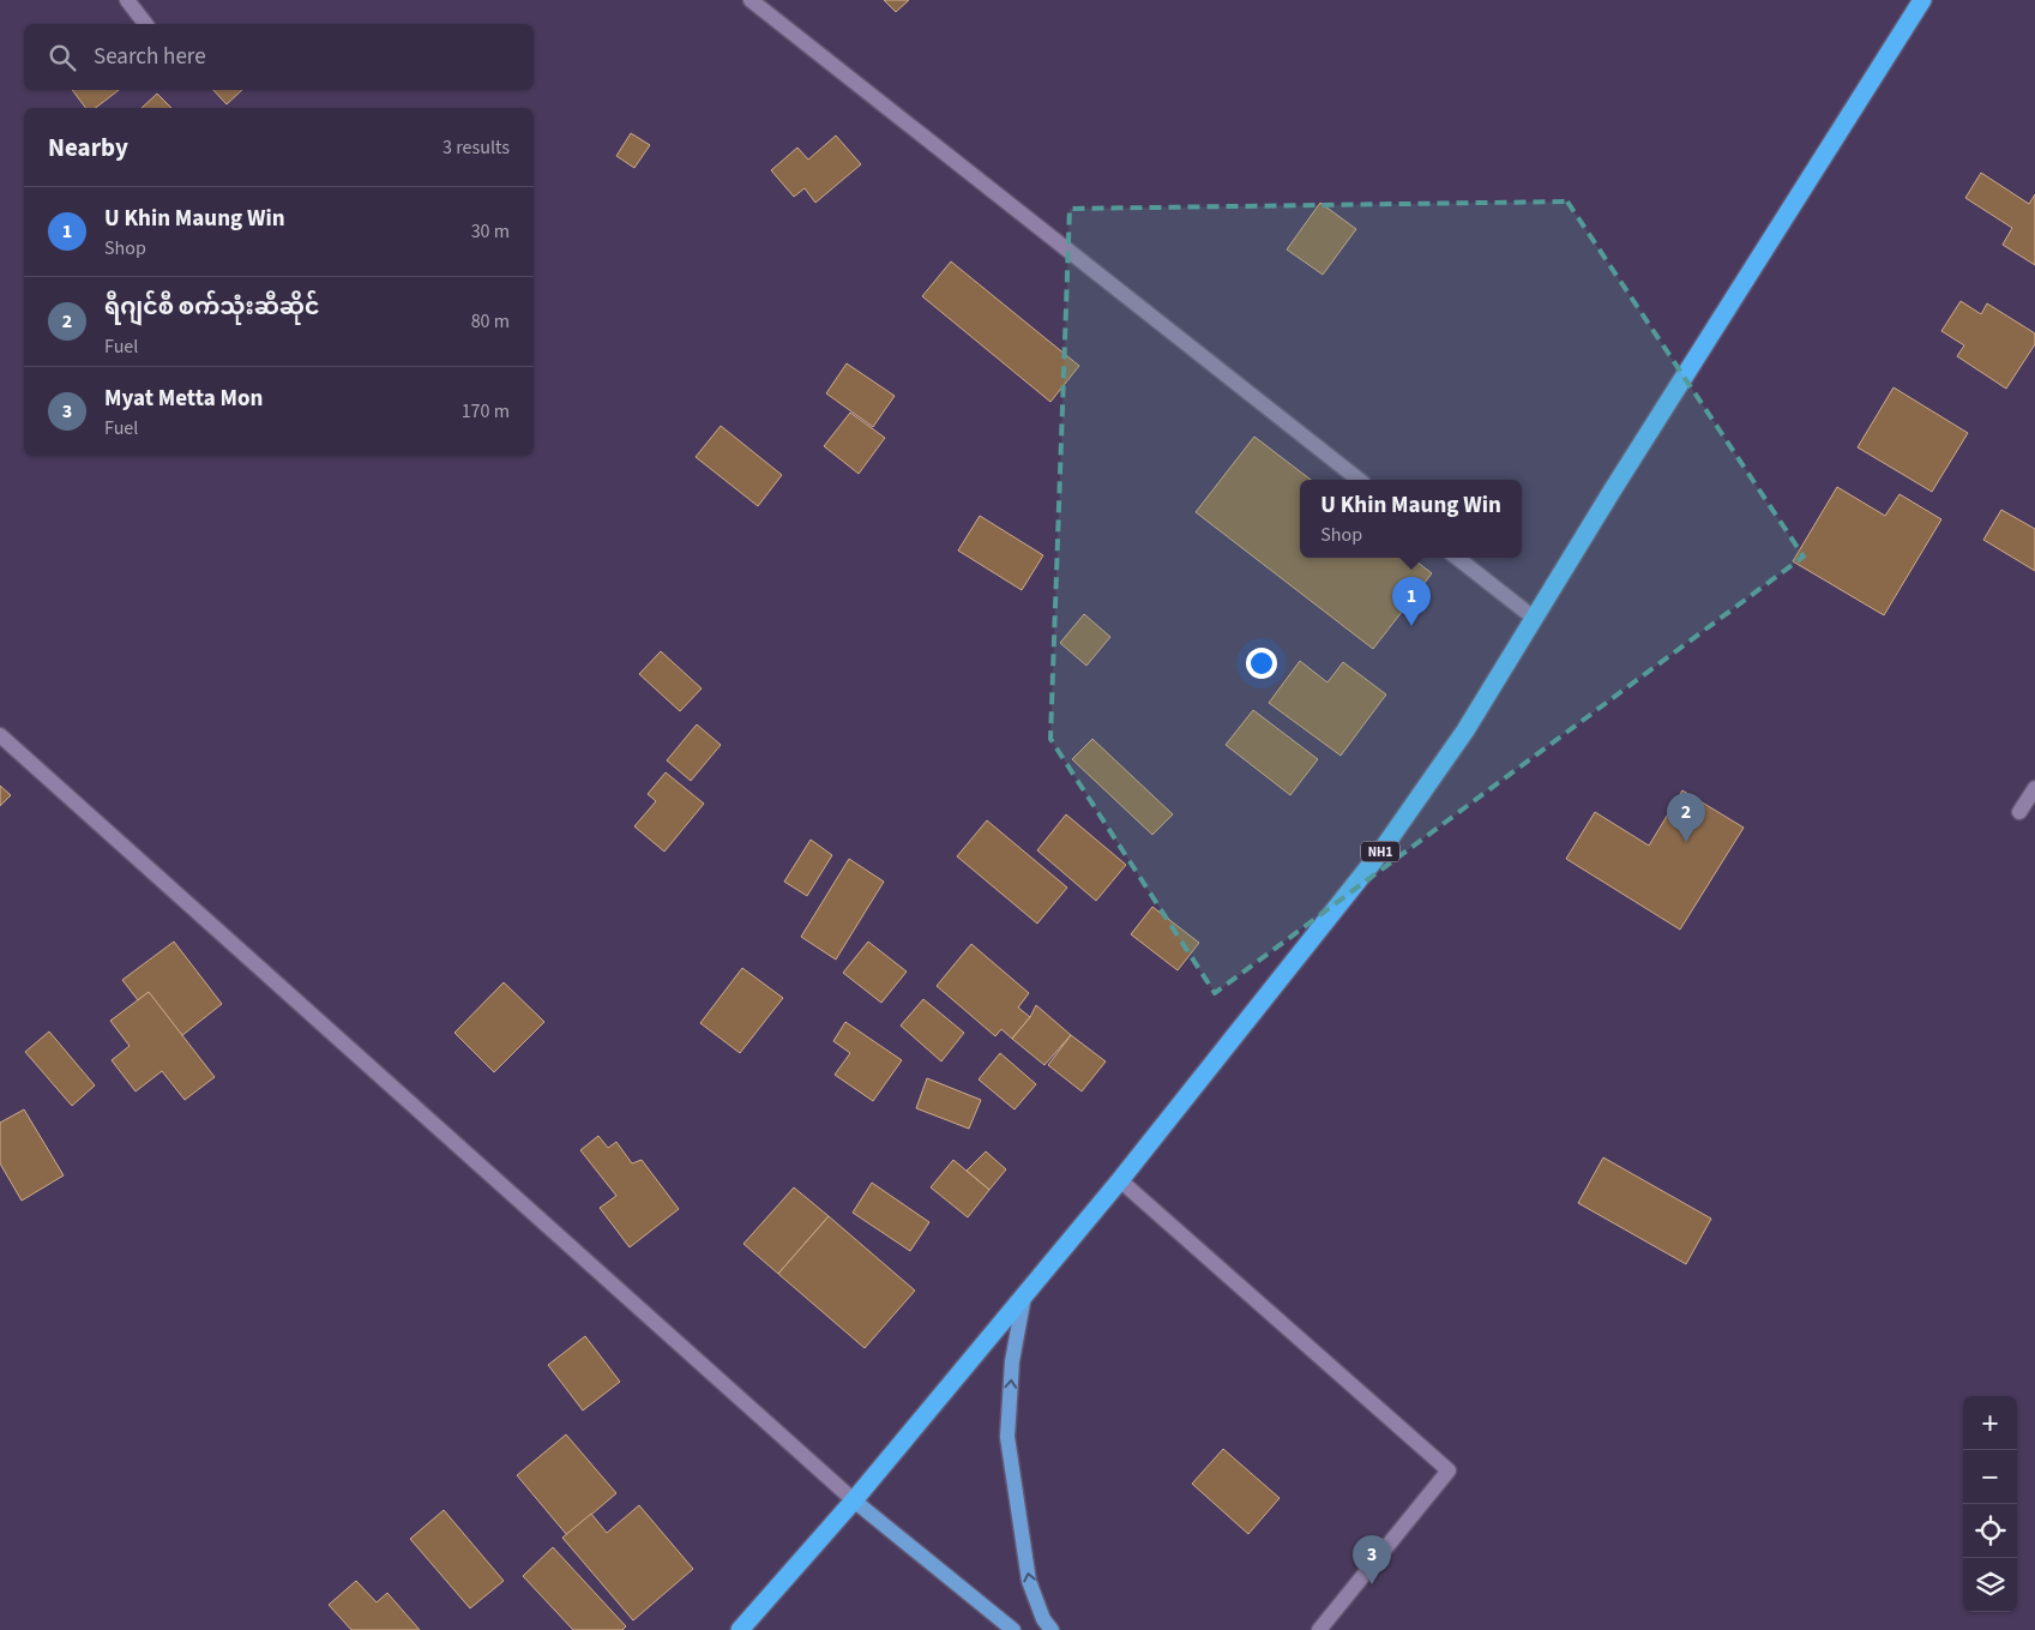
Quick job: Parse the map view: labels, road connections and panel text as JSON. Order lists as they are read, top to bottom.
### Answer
{
  "streets": {
    "highway": ["NH1"]
  },
  "page": {
    "search": "Search here",
    "heading": ["Nearby", "3 results"],
    "list": [
      {
        "mark": "1",
        "name": "U Khin Maung Win",
        "note": "Shop",
        "value": "30 m"
      },
      {
        "mark": "2",
        "name": "ရီဂျင်စီ စက်သုံးဆီဆိုင်",
        "note": "Fuel",
        "value": "80 m"
      },
      {
        "mark": "3",
        "name": "Myat Metta Mon",
        "note": "Fuel",
        "value": "170 m"
      }
    ],
    "popup": ["U Khin Maung Win", "Shop"],
    "pins": ["1", "2", "3"],
    "map_buttons": ["+", "−"]
  }
}
